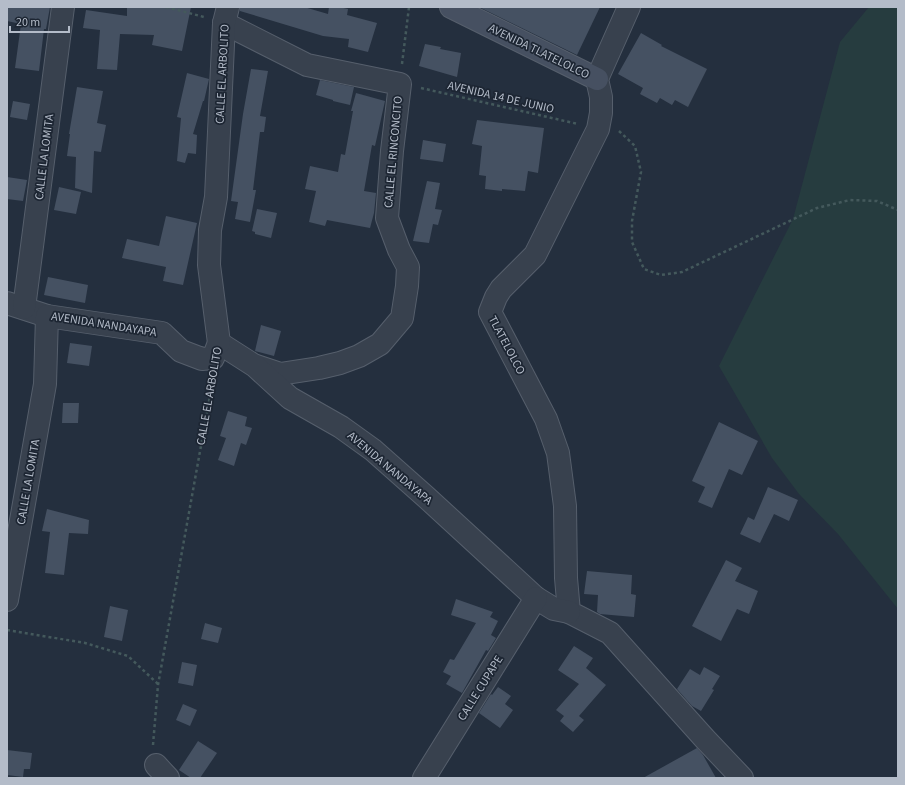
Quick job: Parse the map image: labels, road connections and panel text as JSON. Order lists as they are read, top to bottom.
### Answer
{
  "streets": {
    "street": [
      "AVENIDA TLATELOLCO",
      "CALLE EL ARBOLITO",
      "CALLE EL RINCONCITO",
      "CALLE LA LOMITA",
      "AVENIDA NANDAYAPA",
      "TLATELOLCO",
      "CALLE CUPAPE"
    ],
    "path": ["AVENIDA 14 DE JUNIO"]
  },
  "crossings": [
    ["AVENIDA TLATELOLCO", "AVENIDA 14 DE JUNIO"],
    ["AVENIDA TLATELOLCO", "TLATELOLCO"],
    ["CALLE EL ARBOLITO", "AVENIDA NANDAYAPA"],
    ["AVENIDA 14 DE JUNIO", "CALLE EL RINCONCITO"],
    ["AVENIDA 14 DE JUNIO", "TLATELOLCO"],
    ["CALLE EL RINCONCITO", "AVENIDA NANDAYAPA"],
    ["CALLE LA LOMITA", "AVENIDA NANDAYAPA"],
    ["AVENIDA NANDAYAPA", "TLATELOLCO"],
    ["AVENIDA NANDAYAPA", "CALLE CUPAPE"]
  ],
  "scale_bar": "20 m"
}
